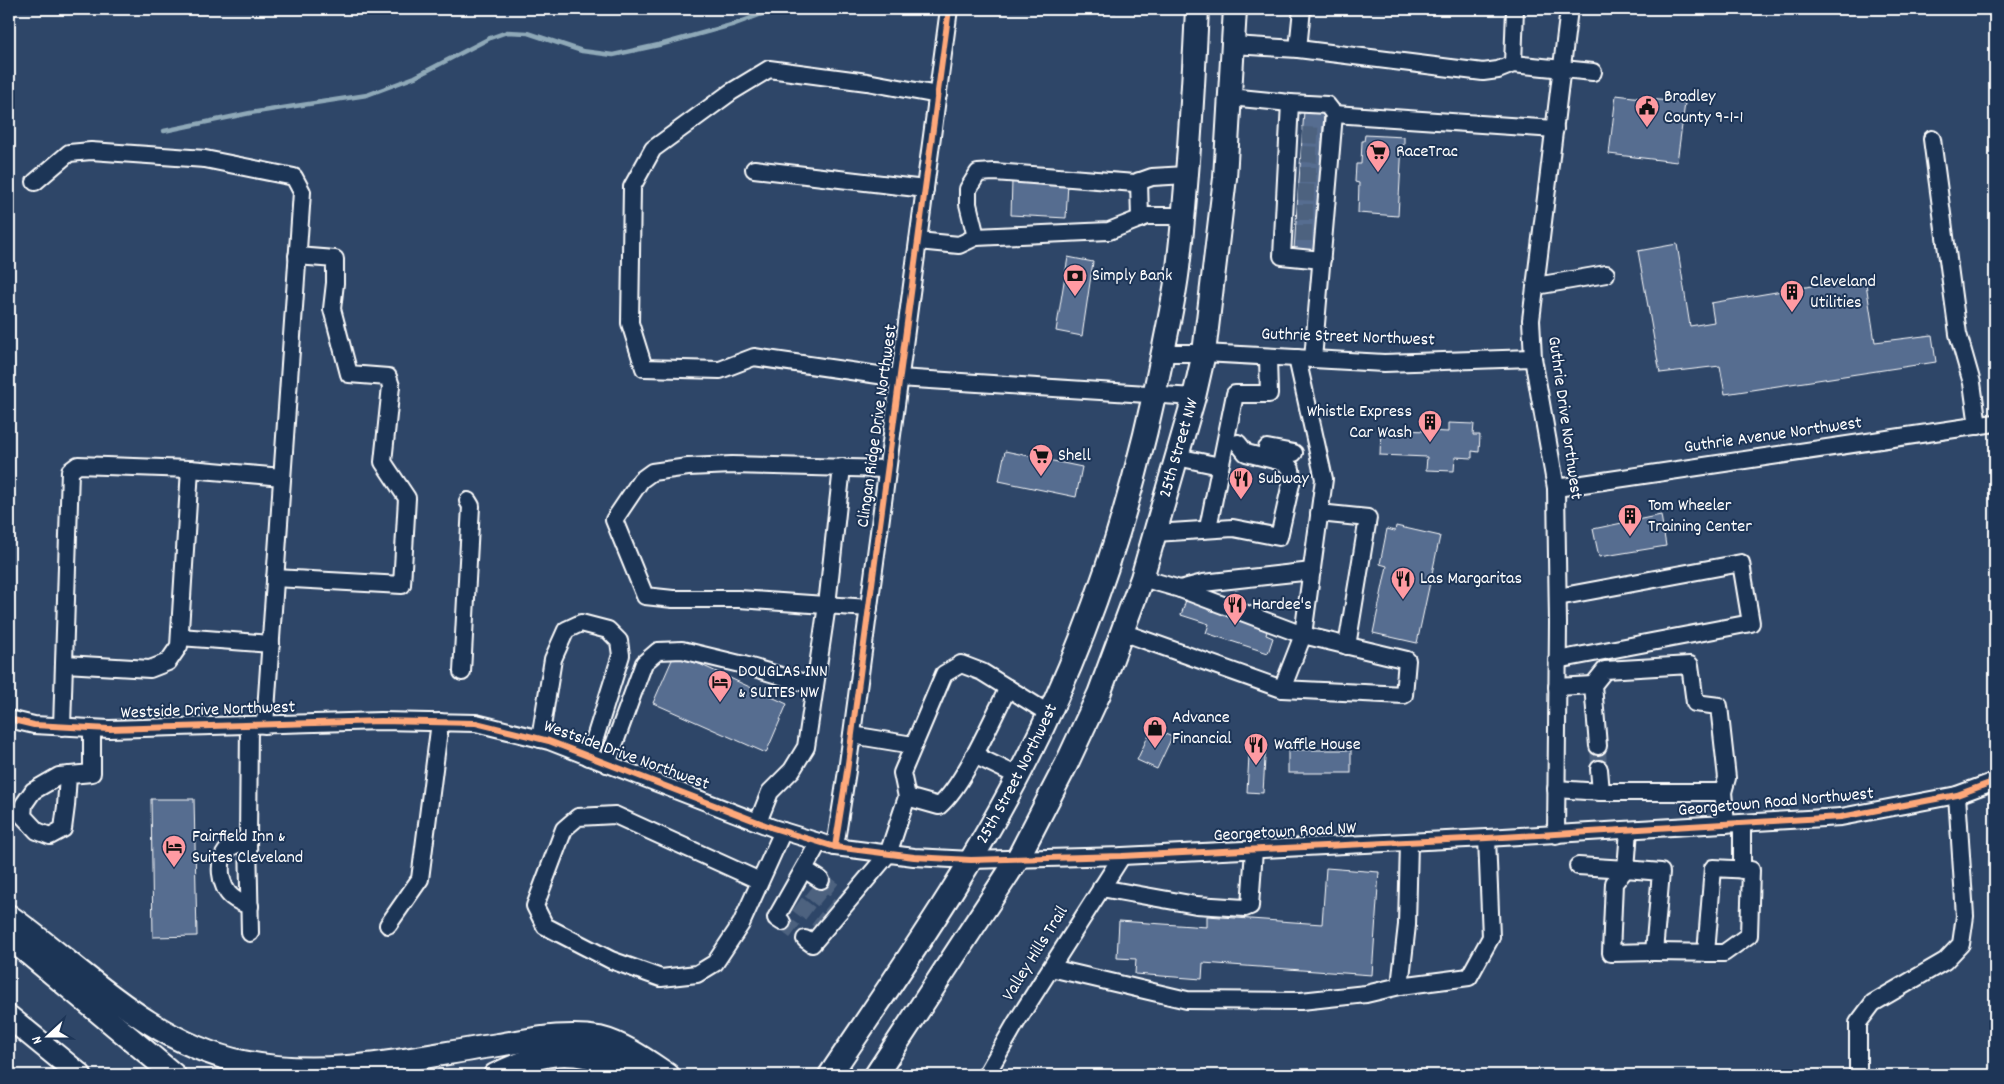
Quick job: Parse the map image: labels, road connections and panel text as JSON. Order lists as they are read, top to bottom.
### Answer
{
  "streets": {
    "highway": ["25th Street NW", "25th Street Northwest"],
    "street": [
      "Guthrie Street Northwest",
      "Guthrie Drive Northwest",
      "Clingan Ridge Drive Northwest",
      "Guthrie Avenue Northwest",
      "Westside Drive Northwest",
      "Georgetown Road Northwest",
      "Georgetown Road NW",
      "Valley Hills Trail"
    ]
  },
  "crossings": [
    ["Guthrie Street Northwest", "Guthrie Drive Northwest"],
    ["Guthrie Street Northwest", "25th Street NW"],
    ["Guthrie Drive Northwest", "Guthrie Avenue Northwest"],
    ["Guthrie Drive Northwest", "Georgetown Road Northwest"],
    ["Guthrie Drive Northwest", "Georgetown Road NW"],
    ["Clingan Ridge Drive Northwest", "Westside Drive Northwest"],
    ["25th Street NW", "Westside Drive Northwest"],
    ["25th Street NW", "25th Street Northwest"],
    ["25th Street NW", "Georgetown Road NW"],
    ["Westside Drive Northwest", "25th Street Northwest"],
    ["Westside Drive Northwest", "Georgetown Road NW"],
    ["Georgetown Road Northwest", "Georgetown Road NW"],
    ["Georgetown Road NW", "Valley Hills Trail"]
  ],
  "places": {
    "public building": ["Bradley County 9-1-1"],
    "supermarket": ["RaceTrac", "Shell"],
    "bank": ["Simply Bank"],
    "building": ["Cleveland Utilities", "Whistle Express Car Wash", "Tom Wheeler Training Center"],
    "restaurant": [
      "Subway",
      "Las Margaritas",
      "Hardee's",
      "Waffle House"
    ],
    "hotel": ["DOUGLAS INN & SUITES NW", "Fairfield Inn & Suites Cleveland"],
    "shop": ["Advance Financial"]
  },
  "north": "left"
}
